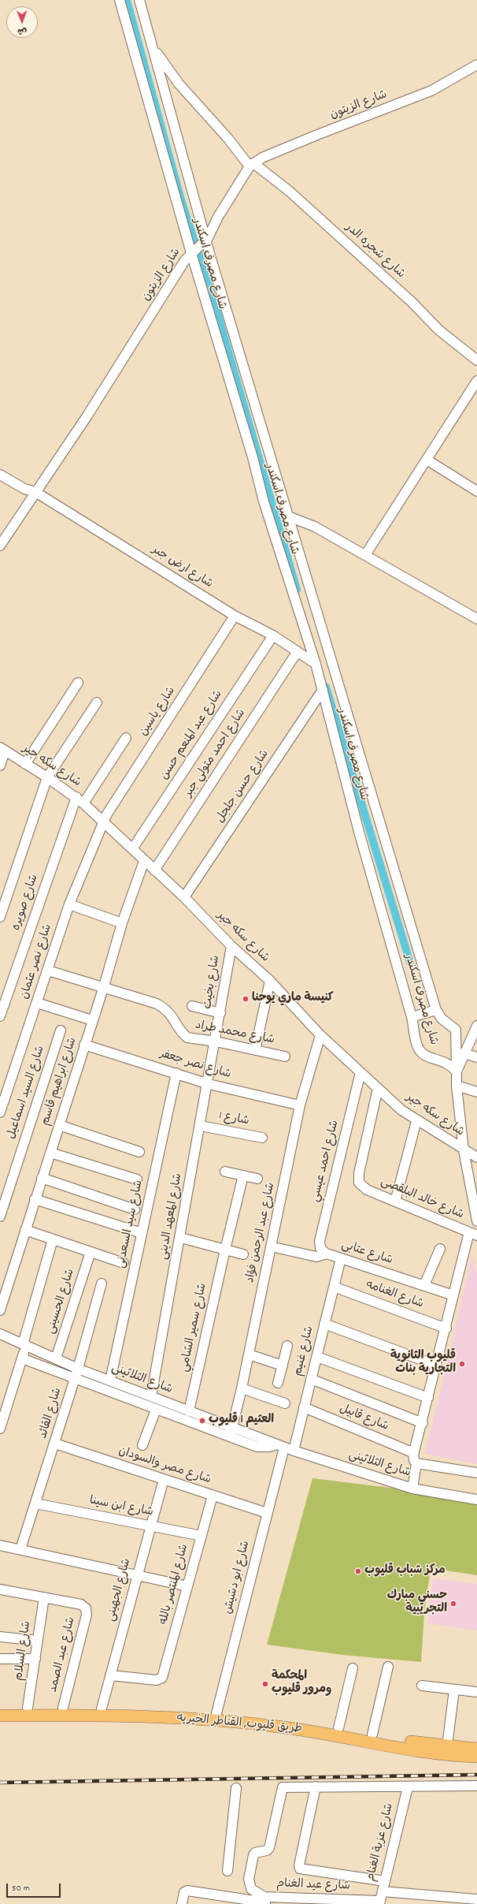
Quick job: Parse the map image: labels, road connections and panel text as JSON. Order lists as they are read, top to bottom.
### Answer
{
  "streets": {
    "main road": ["طريق قليوب, القناطر الخيريه"],
    "street": [
      "شارع الزيتون",
      "شارع شجره الدر",
      "شارع مصرف اسكندر",
      "شارع ارض جبر",
      "شارع ياسين",
      "شارع عبد المنعم حسن",
      "شارع احمد متولي جبر",
      "شارع سكه جير",
      "شارع حسن جلجل",
      "شارع صويره",
      "شارع نصر عثمان",
      "شارع بخيت",
      "شارع محمد طراد",
      "شارع نصر جعفر",
      "شارع ابراهيم قاسم",
      "شارع السيد اسماعيل",
      "شارع 1",
      "شارع احمد عيسي",
      "شارع خالد البلقصى",
      "شارع المعهد الدينى",
      "شارع سيد السعدنى",
      "شارع عبد الرحمن فؤاد",
      "شارع عتابى",
      "شارع الغنامه",
      "شارع الحسينى",
      "شارع سمير الشامي",
      "شارع غنيم",
      "شارع الثلاثينى",
      "شارع القائد",
      "شارع قابيل",
      "شارع مصر والسودان",
      "شارع ابن سينا",
      "شارع ابو دشيش",
      "شارع المنتصر بالله",
      "شارع الجهينى",
      "شارع السلام",
      "شارع عبد الصمد",
      "شارع عزبة الغنام",
      "شارع عيد الغنام"
    ]
  },
  "crossings": [
    ["شارع الزيتون", "شارع شجره الدر"],
    ["شارع الزيتون", "شارع مصرف اسكندر"],
    ["شارع الزيتون", "شارع ارض جبر"],
    ["شارع شجره الدر", "شارع مصرف اسكندر"],
    ["شارع مصرف اسكندر", "شارع ارض جبر"],
    ["شارع مصرف اسكندر", "شارع حسن جلجل"],
    ["شارع ارض جبر", "شارع ياسين"],
    ["شارع ارض جبر", "شارع عبد المنعم حسن"],
    ["شارع ارض جبر", "شارع احمد متولي جبر"],
    ["شارع ياسين", "شارع سكه جير"],
    ["شارع ياسين", "شارع نصر عثمان"],
    ["شارع عبد المنعم حسن", "شارع سكه جير"],
    ["شارع احمد متولي جبر", "شارع سكه جير"],
    ["شارع سكه جير", "شارع حسن جلجل"],
    ["شارع سكه جير", "شارع صويره"],
    ["شارع سكه جير", "شارع نصر عثمان"],
    ["شارع سكه جير", "شارع بخيت"],
    ["شارع سكه جير", "شارع ابراهيم قاسم"],
    ["شارع سكه جير", "شارع احمد عيسي"],
    ["شارع سكه جير", "شارع خالد البلقصى"],
    ["شارع سكه جير", "شارع عبد الرحمن فؤاد"],
    ["شارع نصر عثمان", "شارع محمد طراد"],
    ["شارع بخيت", "شارع محمد طراد"],
    ["شارع بخيت", "شارع المعهد الدينى"],
    ["شارع محمد طراد", "شارع ابراهيم قاسم"],
    ["شارع محمد طراد", "شارع المعهد الدينى"],
    ["شارع نصر جعفر", "شارع ابراهيم قاسم"],
    ["شارع نصر جعفر", "شارع المعهد الدينى"],
    ["شارع نصر جعفر", "شارع سيد السعدنى"],
    ["شارع نصر جعفر", "شارع عبد الرحمن فؤاد"],
    ["شارع 1", "شارع المعهد الدينى"],
    ["شارع احمد عيسي", "شارع عتابى"],
    ["شارع المعهد الدينى", "شارع الثلاثينى"],
    ["شارع سيد السعدنى", "شارع الثلاثينى"],
    ["شارع عبد الرحمن فؤاد", "شارع عتابى"],
    ["شارع عبد الرحمن فؤاد", "شارع الثلاثينى"],
    ["شارع عتابى", "شارع غنيم"],
    ["شارع الغنامه", "شارع غنيم"],
    ["شارع الحسينى", "شارع الثلاثينى"],
    ["شارع سمير الشامي", "شارع الثلاثينى"],
    ["شارع غنيم", "شارع الثلاثينى"],
    ["شارع غنيم", "شارع قابيل"],
    ["شارع الثلاثينى", "شارع القائد"],
    ["شارع الثلاثينى", "شارع ابو دشيش"],
    ["شارع القائد", "شارع مصر والسودان"],
    ["شارع القائد", "شارع ابن سينا"],
    ["شارع مصر والسودان", "شارع ابو دشيش"],
    ["شارع مصر والسودان", "شارع المنتصر بالله"],
    ["شارع مصر والسودان", "شارع الجهينى"],
    ["شارع ابن سينا", "شارع المنتصر بالله"],
    ["شارع ابن سينا", "شارع الجهينى"],
    ["شارع ابو دشيش", "طريق قليوب, القناطر الخيريه"],
    ["شارع المنتصر بالله", "شارع الجهينى"],
    ["شارع الجهينى", "طريق قليوب, القناطر الخيريه"],
    ["شارع السلام", "شارع عبد الصمد"],
    ["شارع السلام", "طريق قليوب, القناطر الخيريه"],
    ["شارع عبد الصمد", "طريق قليوب, القناطر الخيريه"],
    ["شارع عزبة الغنام", "شارع عيد الغنام"]
  ],
  "places": [
    "كنيسة ماري يوحنا",
    "قليوب الثانوية التجارية بنات",
    "العثيم 1 قليوب",
    "مركز شباب قليوب",
    "حسني مبارك التجريبية",
    "المحكمة ومرور قليوب"
  ],
  "scale_bar": "50 m",
  "north": "bottom"
}
